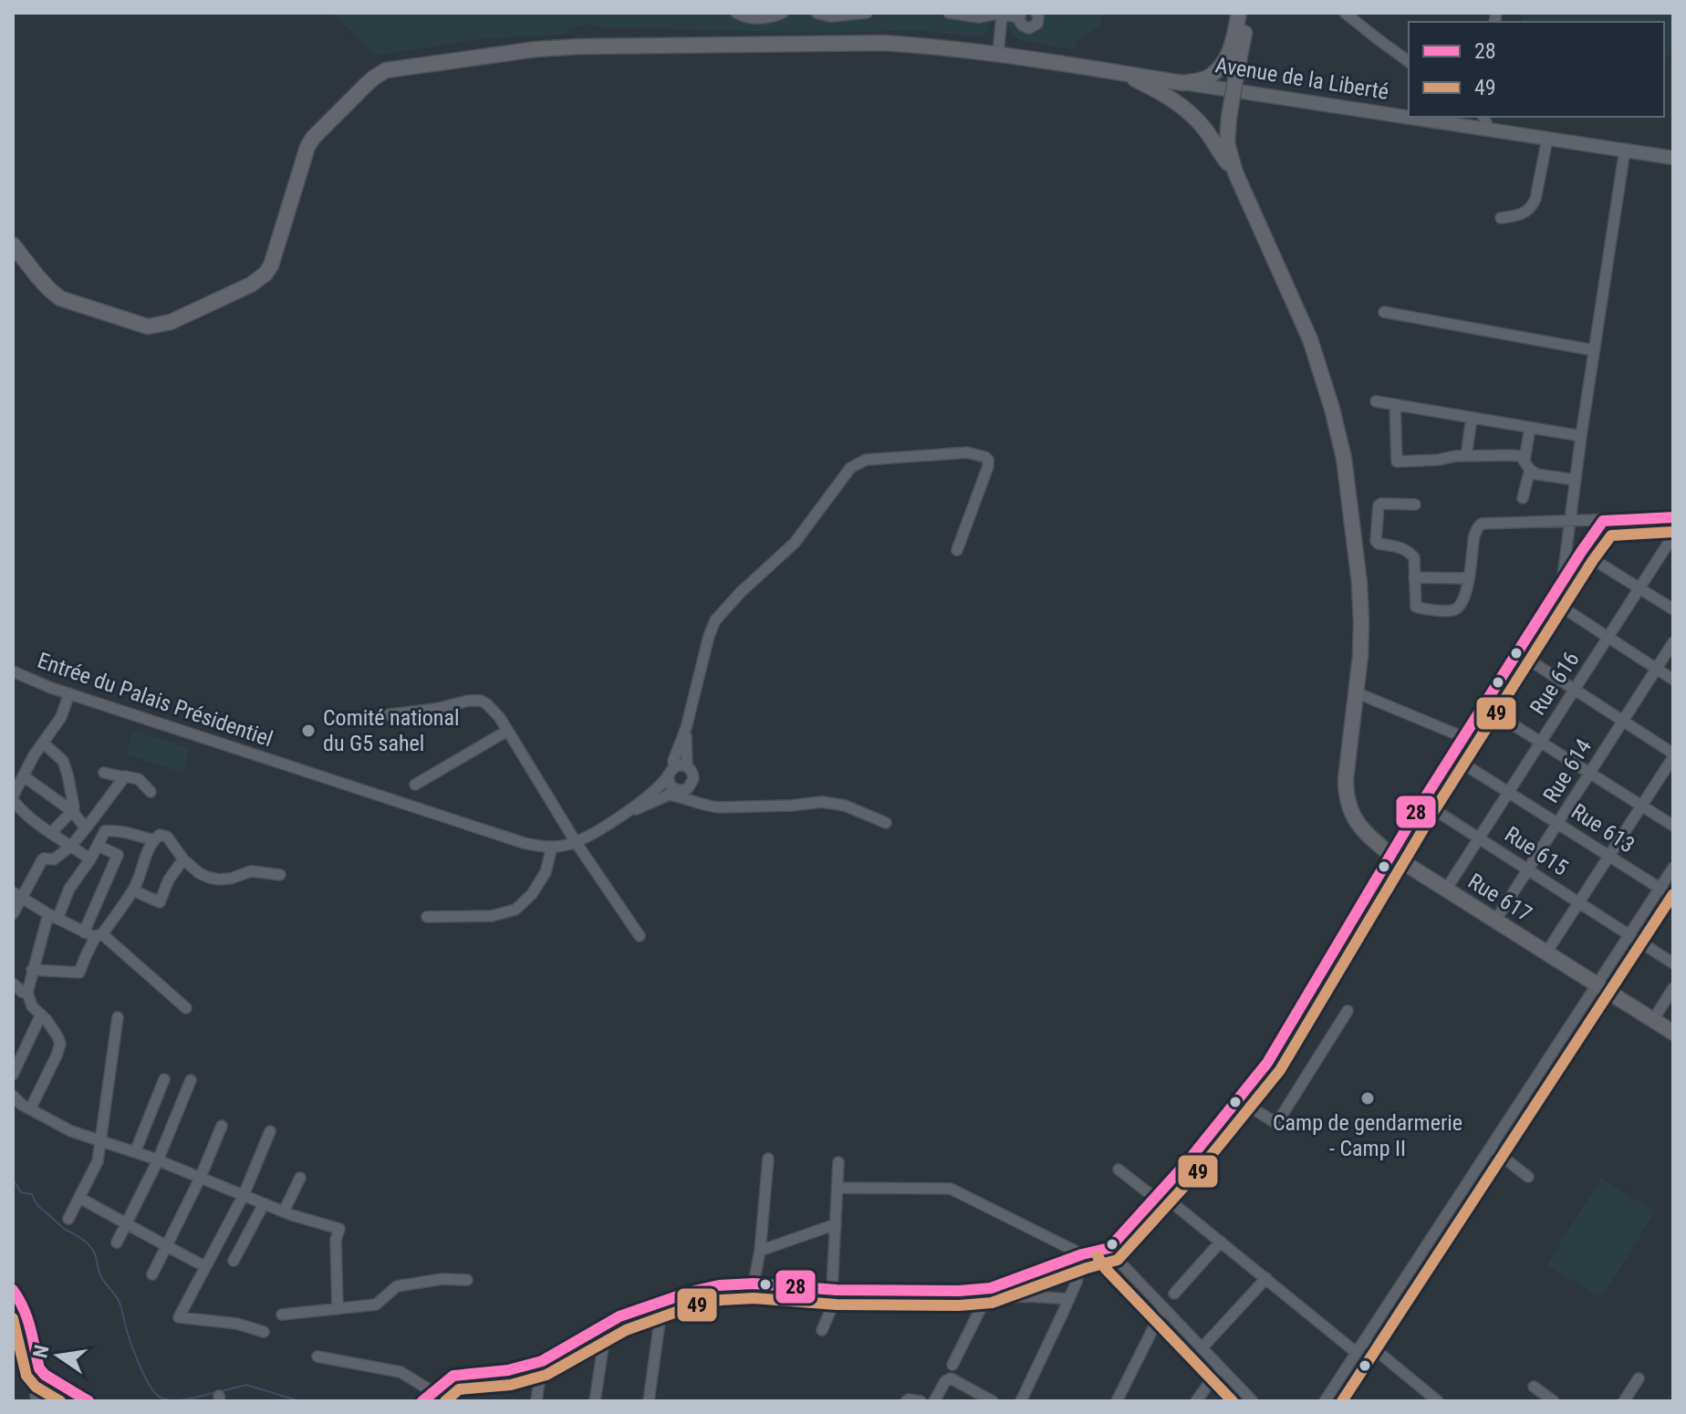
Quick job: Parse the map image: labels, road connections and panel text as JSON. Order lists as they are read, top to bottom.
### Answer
{
  "streets": {
    "highway": ["Avenue de la Liberté", "Rue 617"],
    "street": [
      "Rue 616",
      "Entrée du Palais Présidentiel",
      "Rue 614",
      "Rue 613",
      "Rue 615"
    ]
  },
  "crossings": [
    ["Rue 616", "Rue 613"],
    ["Rue 616", "Rue 615"],
    ["Rue 616", "Rue 617"],
    ["Rue 614", "Rue 613"],
    ["Rue 614", "Rue 615"],
    ["Rue 614", "Rue 617"]
  ],
  "places": ["Comité national du G5 sahel", "Camp de gendarmerie - Camp II"],
  "lines": ["transit line 28", "transit line 49"],
  "legend": ["28", "49"],
  "north": "left"
}
